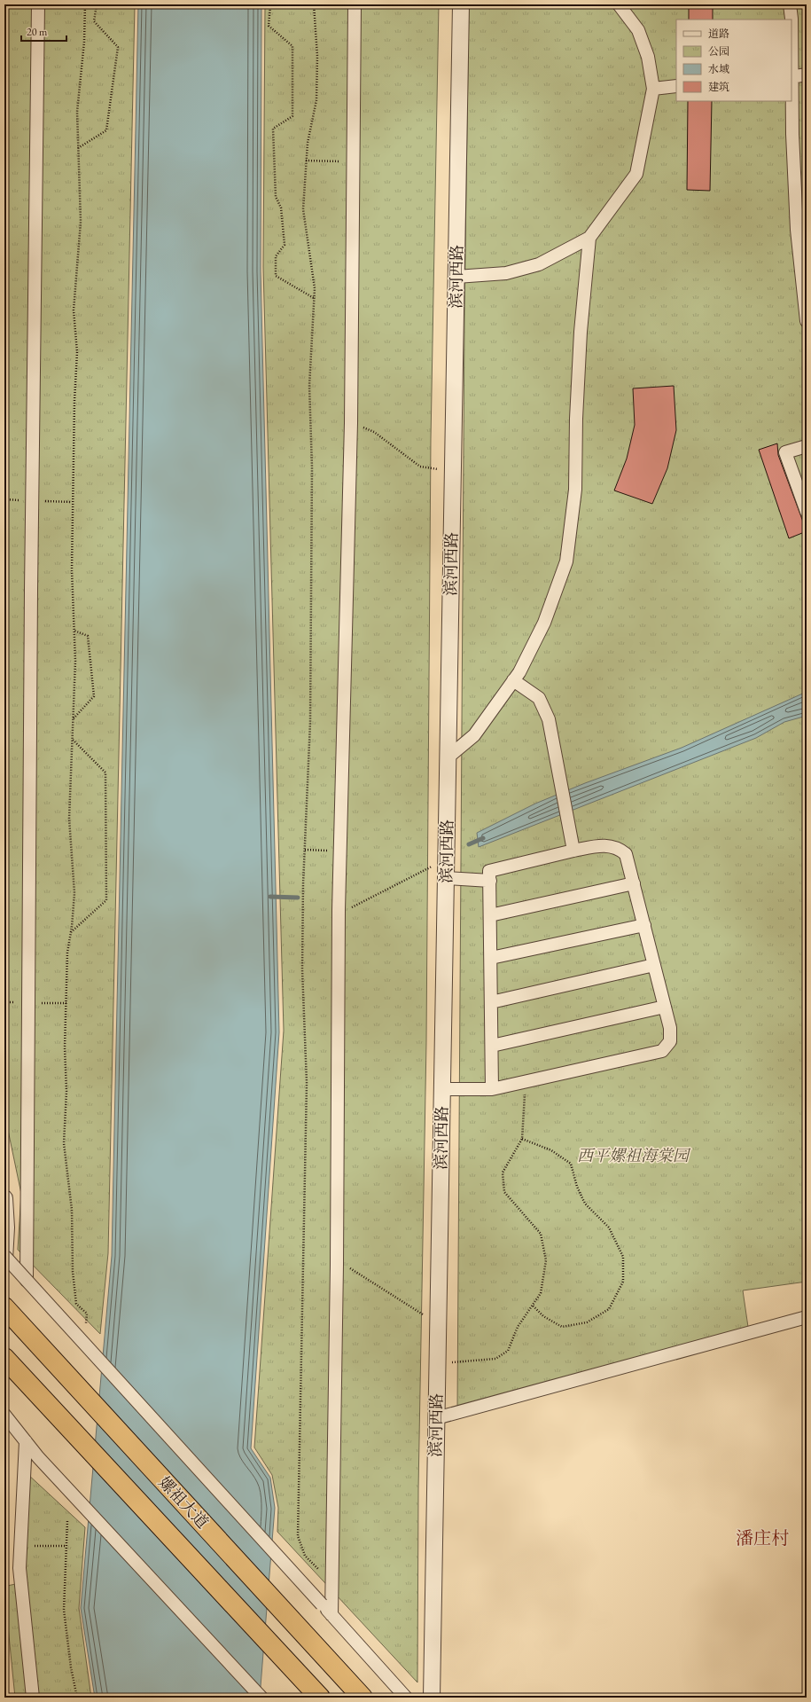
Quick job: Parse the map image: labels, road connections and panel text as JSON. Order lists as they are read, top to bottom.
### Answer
{
  "streets": {
    "highway": ["嫘祖大道"],
    "street": ["滨河西路"]
  },
  "districts": ["潘庄村"],
  "parks": ["西平嫘祖海棠园"],
  "legend": [
    "道路",
    "公园",
    "水域",
    "建筑"
  ],
  "scale_bar": "20 m"
}
